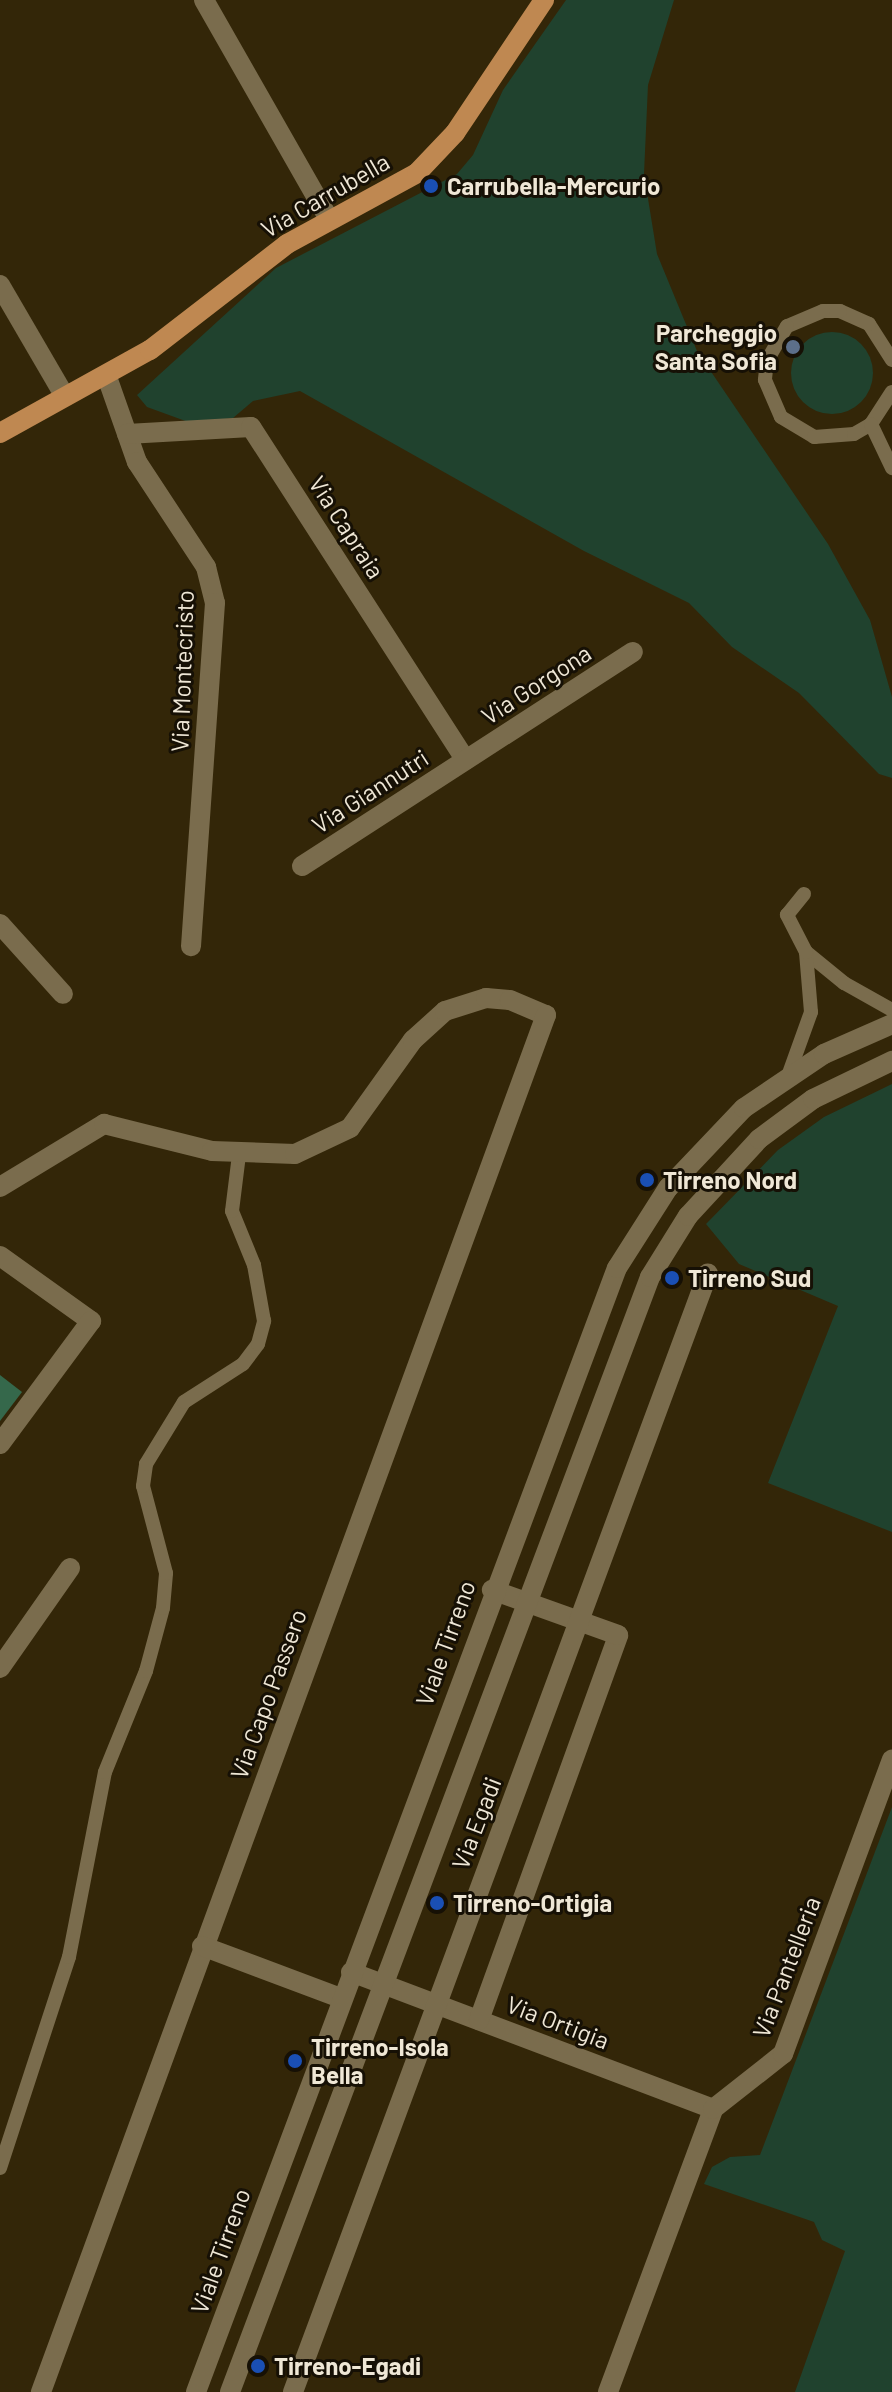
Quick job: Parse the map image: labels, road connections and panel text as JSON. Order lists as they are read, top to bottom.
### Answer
{
  "streets": {
    "main road": ["Via Carrubella"],
    "street": [
      "Via Capraia",
      "Via Montecristo",
      "Via Gorgona",
      "Via Giannutri",
      "Viale Tirreno",
      "Via Capo Passero",
      "Via Egadi",
      "Via Pantelleria",
      "Via Ortigia"
    ]
  },
  "crossings": [
    ["Via Carrubella", "Via Montecristo"],
    ["Via Capraia", "Via Montecristo"],
    ["Via Capraia", "Via Gorgona"],
    ["Via Capraia", "Via Giannutri"],
    ["Via Gorgona", "Via Giannutri"],
    ["Viale Tirreno", "Via Ortigia"],
    ["Via Egadi", "Via Ortigia"],
    ["Via Pantelleria", "Via Ortigia"]
  ],
  "places": [
    "Carrubella-Mercurio",
    "Parcheggio Santa Sofia",
    "Tirreno Nord",
    "Tirreno Sud",
    "Tirreno-Ortigia",
    "Tirreno-Isola Bella",
    "Tirreno-Egadi"
  ]
}
